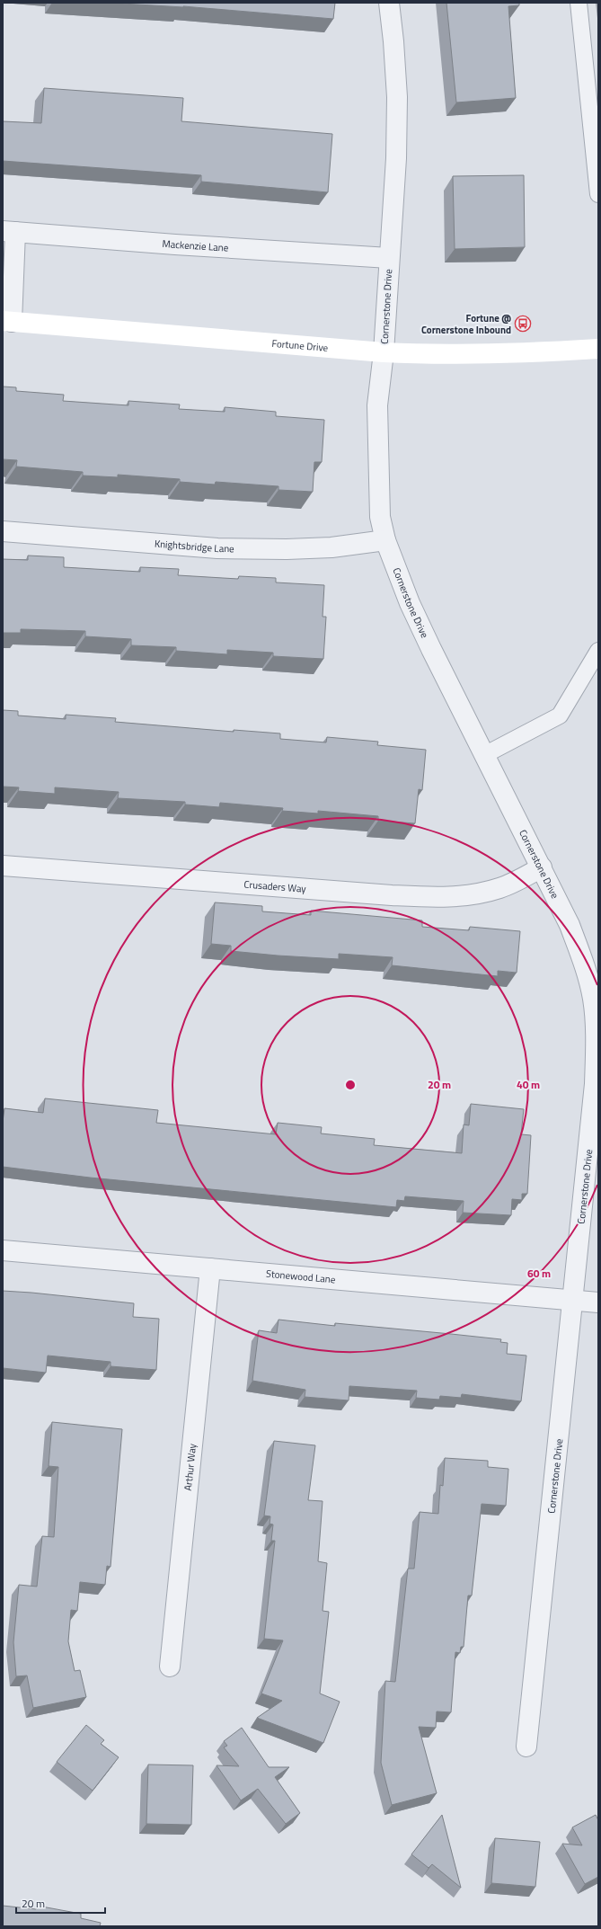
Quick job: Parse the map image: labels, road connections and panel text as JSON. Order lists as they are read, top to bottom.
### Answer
{
  "streets": {
    "street": [
      "Mackenzie Lane",
      "Cornerstone Drive",
      "Fortune Drive",
      "Knightsbridge Lane",
      "Crusaders Way",
      "Stonewood Lane",
      "Arthur Way"
    ]
  },
  "crossings": [
    ["Mackenzie Lane", "Cornerstone Drive"],
    ["Cornerstone Drive", "Fortune Drive"],
    ["Cornerstone Drive", "Knightsbridge Lane"],
    ["Cornerstone Drive", "Crusaders Way"],
    ["Cornerstone Drive", "Stonewood Lane"],
    ["Stonewood Lane", "Arthur Way"]
  ],
  "places": {
    "bus stop": ["Fortune @ Cornerstone Inbound"]
  },
  "scale_bar": "20 m",
  "rings": ["20 m", "40 m", "60 m"]
}
